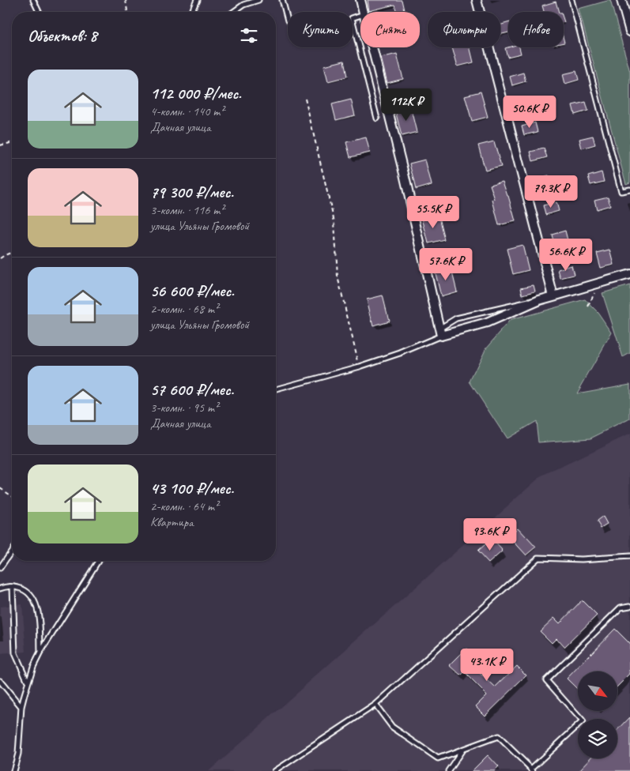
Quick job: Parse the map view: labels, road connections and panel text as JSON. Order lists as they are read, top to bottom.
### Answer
{
  "north": "bottom right",
  "page": {
    "chip": [
      "Купить",
      "Снять",
      "Фильтры",
      "Новое"
    ],
    "heading": "Объектов: 8",
    "list": [
      {
        "name": "112 000 ₽/мес.",
        "note": "4-комн. · 140 m² · Дачная улица"
      },
      {
        "name": "79 300 ₽/мес.",
        "note": "3-комн. · 116 m² · улица Ульяны Громовой"
      },
      {
        "name": "56 600 ₽/мес.",
        "note": "2-комн. · 68 m² · улица Ульяны Громовой"
      },
      {
        "name": "57 600 ₽/мес.",
        "note": "3-комн. · 95 m² · Дачная улица"
      },
      {
        "name": "43 100 ₽/мес.",
        "note": "2-комн. · 64 m² · Квартира"
      }
    ],
    "price": [
      "112K ₽",
      "50.6K ₽",
      "79.3K ₽",
      "55.5K ₽",
      "56.6K ₽",
      "57.6K ₽",
      "93.6K ₽",
      "43.1K ₽"
    ]
  }
}
